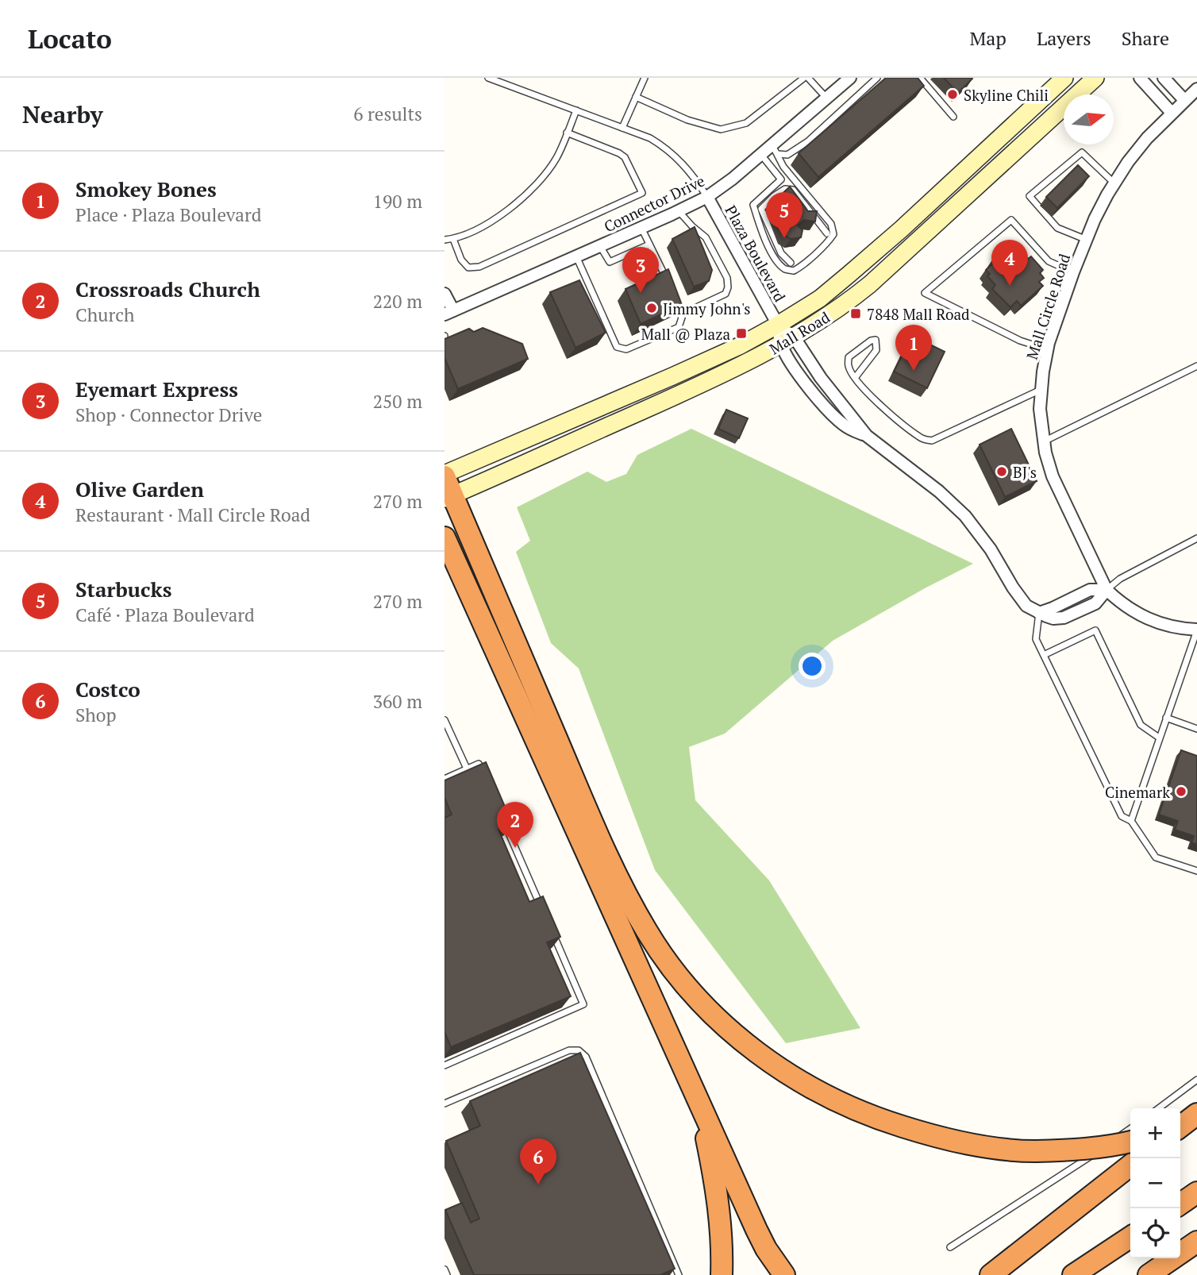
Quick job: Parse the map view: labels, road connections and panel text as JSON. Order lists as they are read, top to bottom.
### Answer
{
  "streets": {
    "main road": ["Mall Road"],
    "street": ["Connector Drive", "Plaza Boulevard", "Mall Circle Road"]
  },
  "crossings": [
    ["Connector Drive", "Plaza Boulevard"],
    ["Plaza Boulevard", "Mall Road"]
  ],
  "places": {
    "other": [
      "Skyline Chili",
      "Jimmy John's",
      "BJ's",
      "Cinemark"
    ],
    "transit": ["7848 Mall Road", "Mall @ Plaza"]
  },
  "north": "right",
  "page": {
    "header": "Locato",
    "nav": ["Map", "Layers", "Share"],
    "heading": ["Nearby", "6 results"],
    "list": [
      {
        "mark": "1",
        "name": "Smokey Bones",
        "note": "Place · Plaza Boulevard",
        "value": "190 m"
      },
      {
        "mark": "2",
        "name": "Crossroads Church",
        "note": "Church",
        "value": "220 m"
      },
      {
        "mark": "3",
        "name": "Eyemart Express",
        "note": "Shop · Connector Drive",
        "value": "250 m"
      },
      {
        "mark": "4",
        "name": "Olive Garden",
        "note": "Restaurant · Mall Circle Road",
        "value": "270 m"
      },
      {
        "mark": "5",
        "name": "Starbucks",
        "note": "Café · Plaza Boulevard",
        "value": "270 m"
      },
      {
        "mark": "6",
        "name": "Costco",
        "note": "Shop",
        "value": "360 m"
      }
    ],
    "pins": [
      "5",
      "4",
      "3",
      "1",
      "2",
      "6"
    ],
    "map_buttons": ["+", "−"]
  }
}
